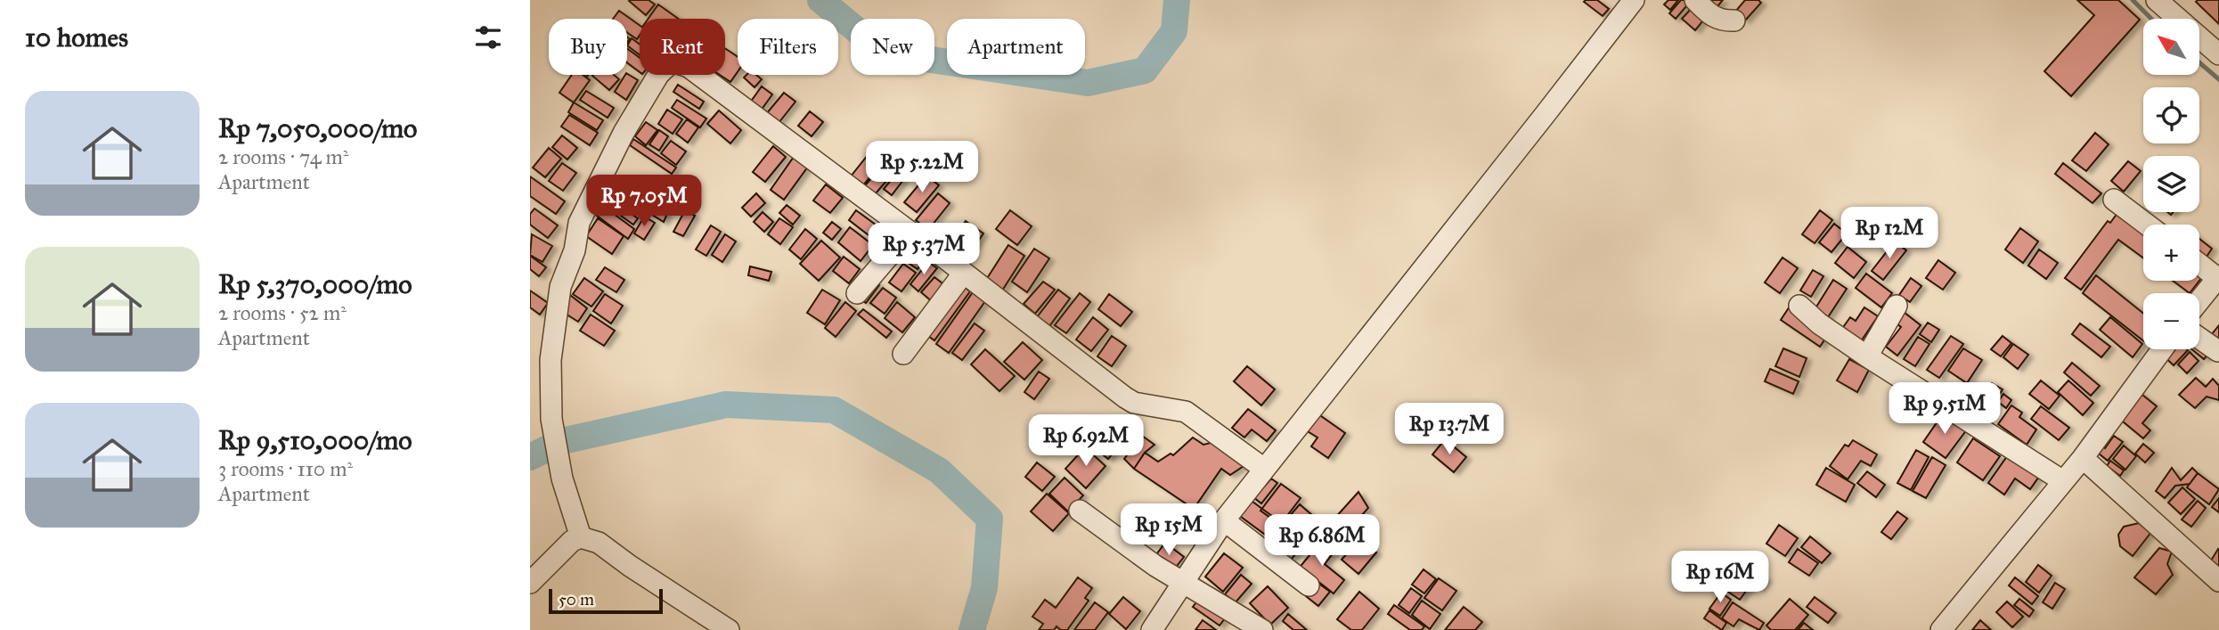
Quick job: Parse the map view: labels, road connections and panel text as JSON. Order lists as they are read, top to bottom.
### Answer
{
  "scale_bar": "50 m",
  "north": "top left",
  "page": {
    "heading": "10 homes",
    "map_buttons": ["+", "−"],
    "chip": [
      "Buy",
      "Rent",
      "Filters",
      "New",
      "Apartment"
    ],
    "list": [
      {
        "name": "Rp 7,050,000/mo",
        "note": "2 rooms · 74 m² · Apartment"
      },
      {
        "name": "Rp 5,370,000/mo",
        "note": "2 rooms · 52 m² · Apartment"
      },
      {
        "name": "Rp 9,510,000/mo",
        "note": "3 rooms · 110 m² · Apartment"
      }
    ],
    "price": [
      "Rp 5.22M",
      "Rp 7.05M",
      "Rp 12M",
      "Rp 5.37M",
      "Rp 9.51M",
      "Rp 13.7M",
      "Rp 6.92M",
      "Rp 15M",
      "Rp 6.86M",
      "Rp 16M"
    ],
    "scale": "50 m"
  }
}
